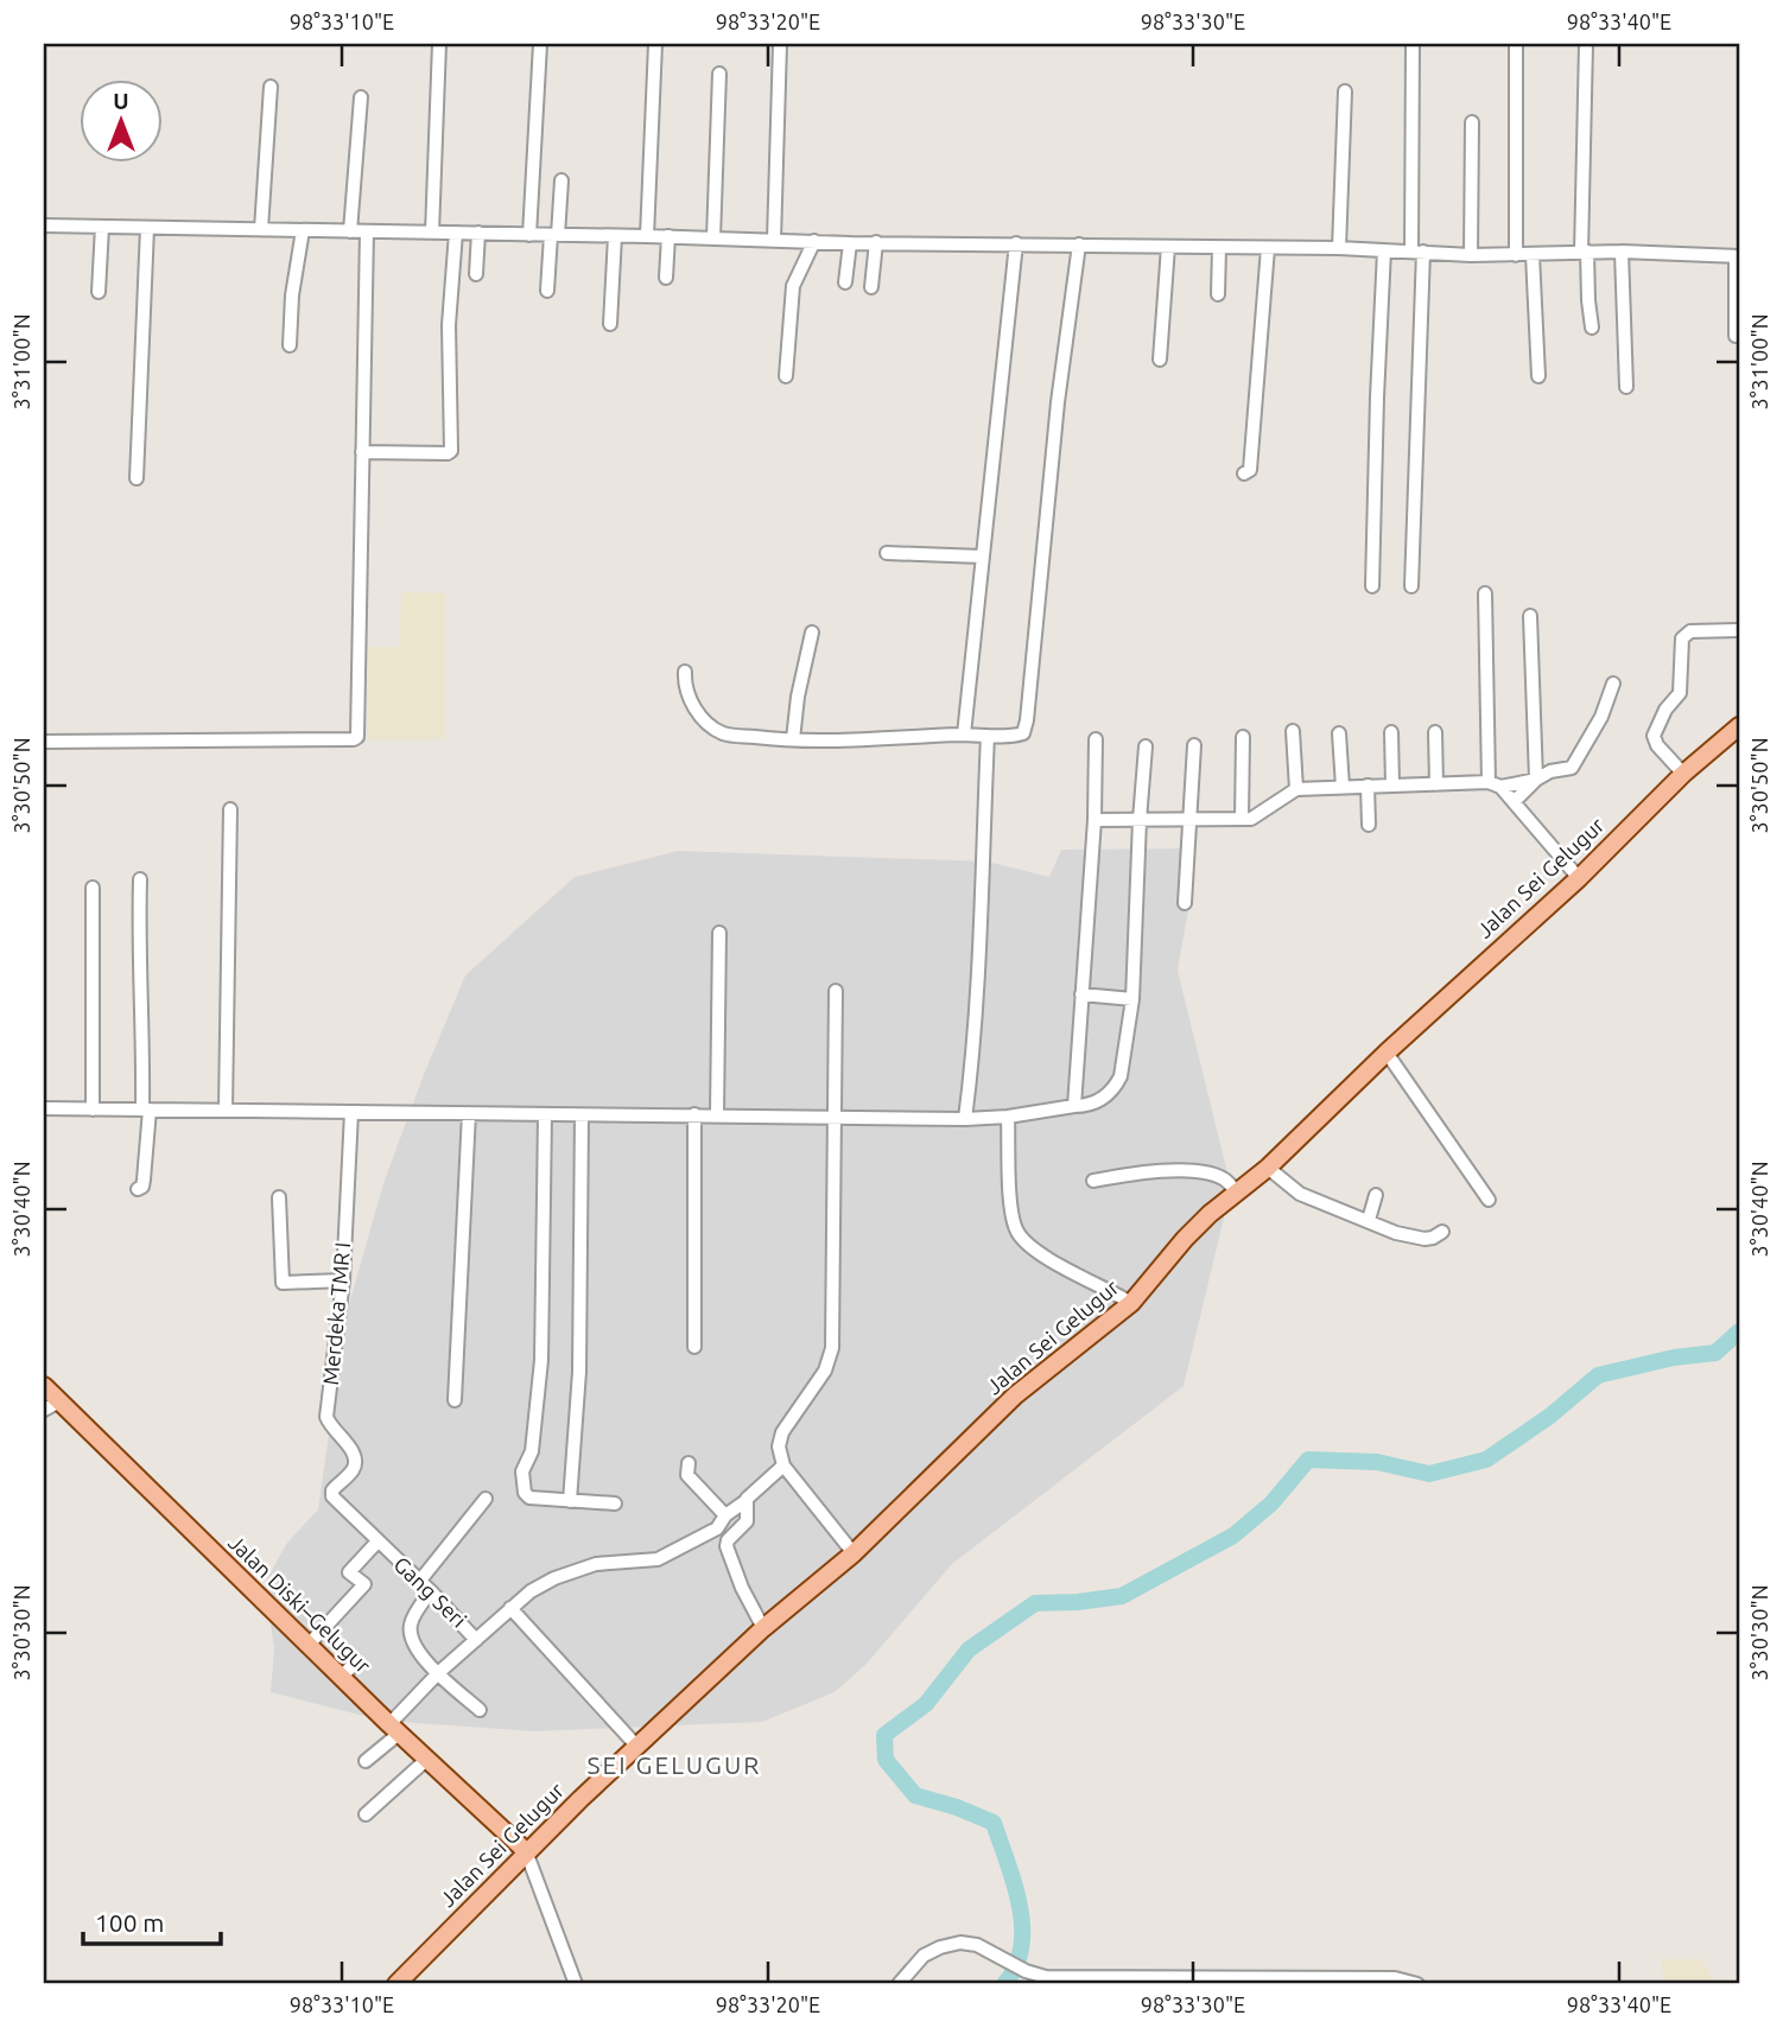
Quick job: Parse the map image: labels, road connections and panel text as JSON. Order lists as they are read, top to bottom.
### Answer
{
  "streets": {
    "main road": ["Jalan Sei Gelugur", "Jalan Diski–Gelugur"],
    "street": ["Merdeka TMR I", "Gang Seri"]
  },
  "crossings": [
    ["Jalan Sei Gelugur", "Jalan Diski–Gelugur"],
    ["Merdeka TMR I", "Gang Seri"],
    ["Gang Seri", "Jalan Diski–Gelugur"]
  ],
  "districts": ["SEI GELUGUR"],
  "scale_bar": "100 m",
  "north": "top",
  "coordinates": [
    "98°33'10\"E",
    "98°33'20\"E",
    "98°33'30\"E",
    "98°33'40\"E",
    "3°31'00\"N",
    "3°30'50\"N",
    "3°30'40\"N",
    "3°30'30\"N"
  ]
}
